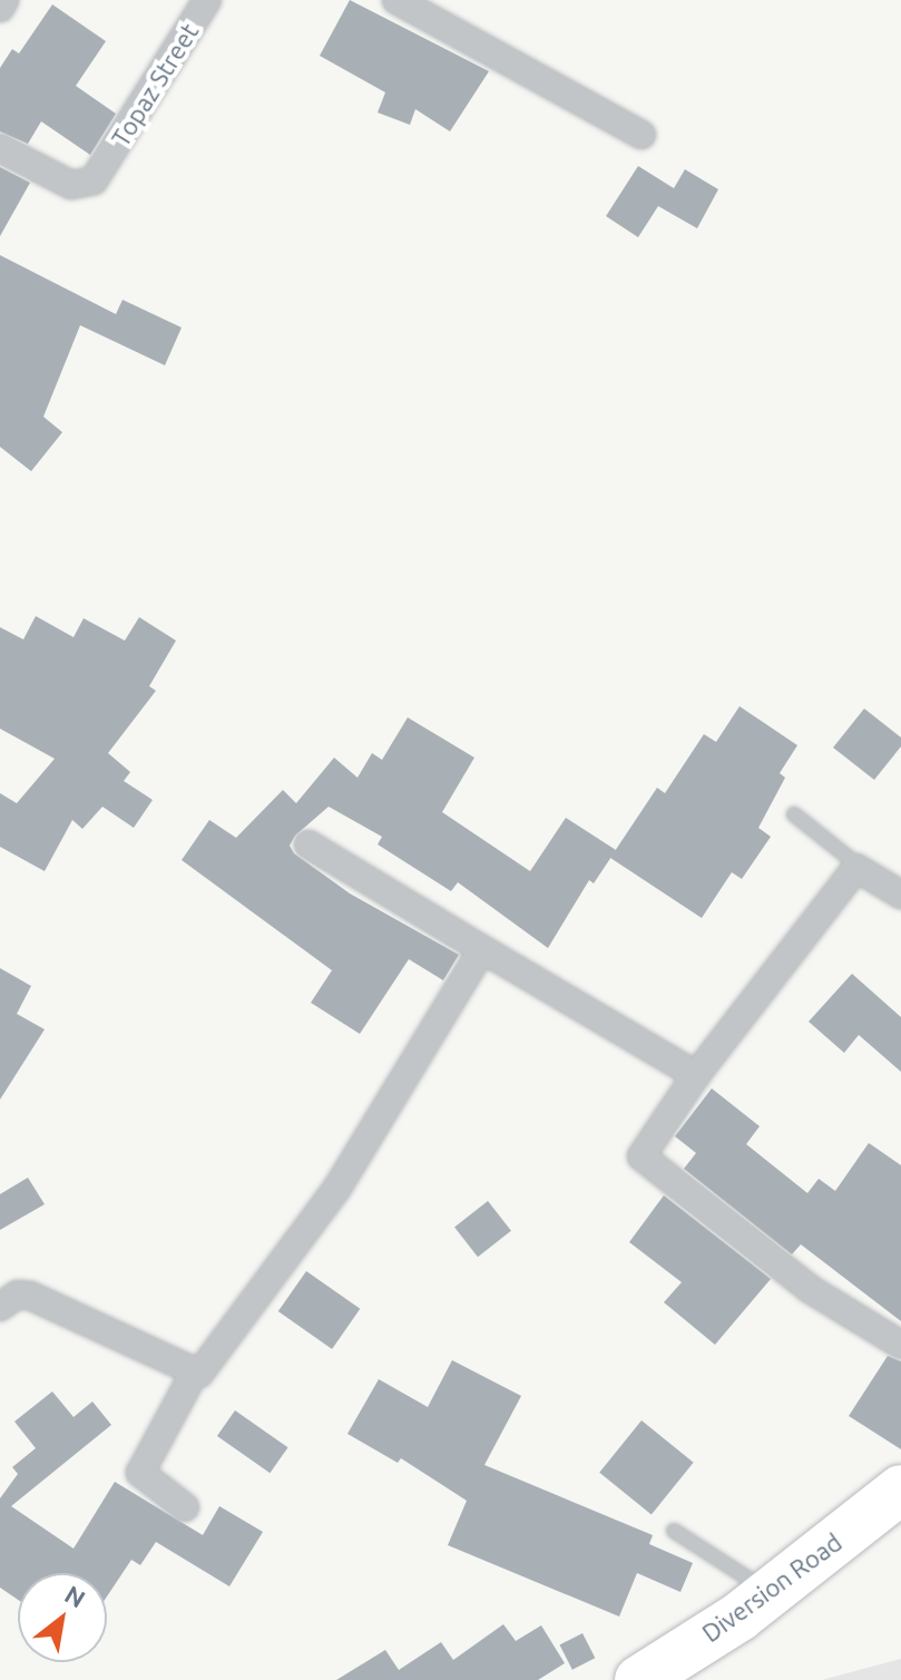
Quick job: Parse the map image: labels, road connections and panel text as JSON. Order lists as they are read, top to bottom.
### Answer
{
  "streets": {
    "highway": ["Diversion Road"],
    "street": ["Topaz Street"]
  },
  "north": "top right"
}
